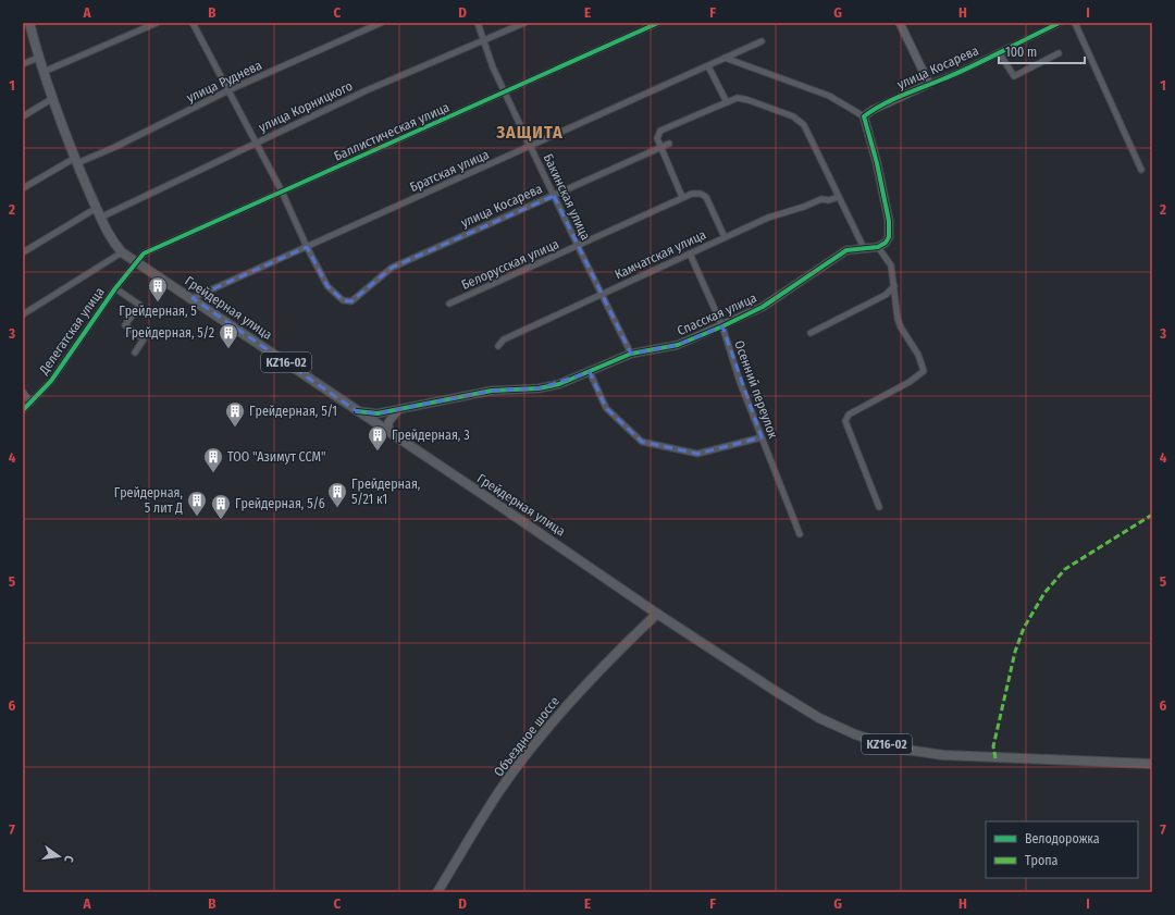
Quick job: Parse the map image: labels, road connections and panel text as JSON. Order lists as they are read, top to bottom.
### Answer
{
  "streets": {
    "main road": ["Грейдерная улица", "KZ16-02", "Объездное шоссе"],
    "street": [
      "улица Косарева",
      "улица Руднева",
      "улица Корницкого",
      "Баллистическая улица",
      "Братская улица",
      "Бакинская улица",
      "Камчатская улица",
      "Белорусская улица",
      "Спасская улица",
      "Делегатская улица",
      "Осенний переулок"
    ]
  },
  "crossings": [
    ["улица Косарева", "Братская улица"],
    ["улица Косарева", "Бакинская улица"],
    ["улица Руднева", "Грейдерная улица"],
    ["улица Корницкого", "Бакинская улица"],
    ["улица Корницкого", "Грейдерная улица"],
    ["Баллистическая улица", "Бакинская улица"],
    ["Баллистическая улица", "Грейдерная улица"],
    ["Баллистическая улица", "Делегатская улица"],
    ["Братская улица", "Бакинская улица"],
    ["Братская улица", "Грейдерная улица"],
    ["Бакинская улица", "Камчатская улица"],
    ["Бакинская улица", "Белорусская улица"],
    ["Бакинская улица", "Спасская улица"],
    ["Камчатская улица", "Белорусская улица"],
    ["Камчатская улица", "Осенний переулок"],
    ["Грейдерная улица", "Спасская улица"],
    ["Грейдерная улица", "Делегатская улица"],
    ["Грейдерная улица", "KZ16-02"],
    ["Грейдерная улица", "Объездное шоссе"],
    ["Спасская улица", "Осенний переулок"],
    ["KZ16-02", "Объездное шоссе"]
  ],
  "districts": ["ЗАЩИТА"],
  "places": {
    "building": [
      "Грейдерная, 5",
      "Грейдерная, 5/2",
      "Грейдерная, 5/1",
      "Грейдерная, 3",
      "ТОО \"Азимут ССМ\"",
      "Грейдерная, 5/21 к1",
      "Грейдерная, 5 лит Д",
      "Грейдерная, 5/6"
    ]
  },
  "legend": ["Велодорожка", "Тропа"],
  "scale_bar": "100 m",
  "north": "right",
  "grid": {
    "columns": [
      "A",
      "B",
      "C",
      "D",
      "E",
      "F",
      "G",
      "H",
      "I"
    ],
    "rows": [
      "1",
      "2",
      "3",
      "4",
      "5",
      "6",
      "7"
    ]
  }
}
